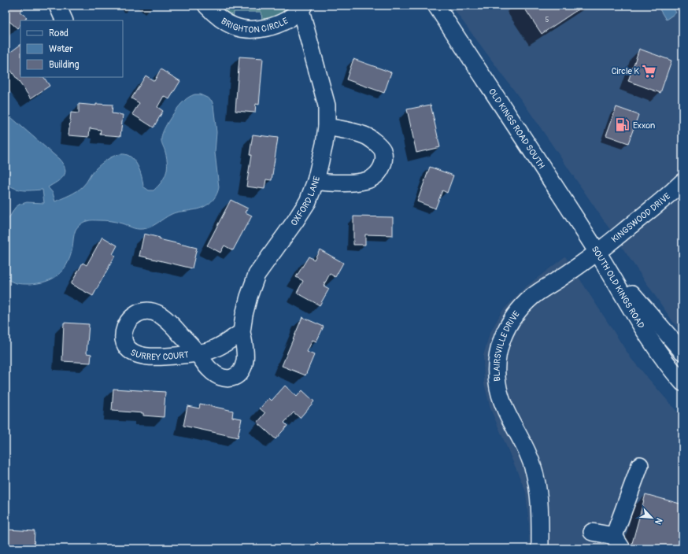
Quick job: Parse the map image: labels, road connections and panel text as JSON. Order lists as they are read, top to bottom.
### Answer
{
  "streets": {
    "street": [
      "BRIGHTON CIRCLE",
      "OLD KINGS ROAD SOUTH",
      "OXFORD LANE",
      "KINGSWOOD DRIVE",
      "SOUTH OLD KINGS ROAD",
      "BLAIRSVILLE DRIVE"
    ]
  },
  "crossings": [
    ["BRIGHTON CIRCLE", "OXFORD LANE"],
    ["OLD KINGS ROAD SOUTH", "KINGSWOOD DRIVE"],
    ["OLD KINGS ROAD SOUTH", "SOUTH OLD KINGS ROAD"],
    ["OLD KINGS ROAD SOUTH", "BLAIRSVILLE DRIVE"],
    ["KINGSWOOD DRIVE", "SOUTH OLD KINGS ROAD"],
    ["KINGSWOOD DRIVE", "BLAIRSVILLE DRIVE"],
    ["SOUTH OLD KINGS ROAD", "BLAIRSVILLE DRIVE"]
  ],
  "places": {
    "supermarket": ["Circle K"],
    "fuel station": ["Exxon"]
  },
  "house_numbers": ["5"],
  "legend": ["Road", "Water", "Building"],
  "north": "bottom right"
}
